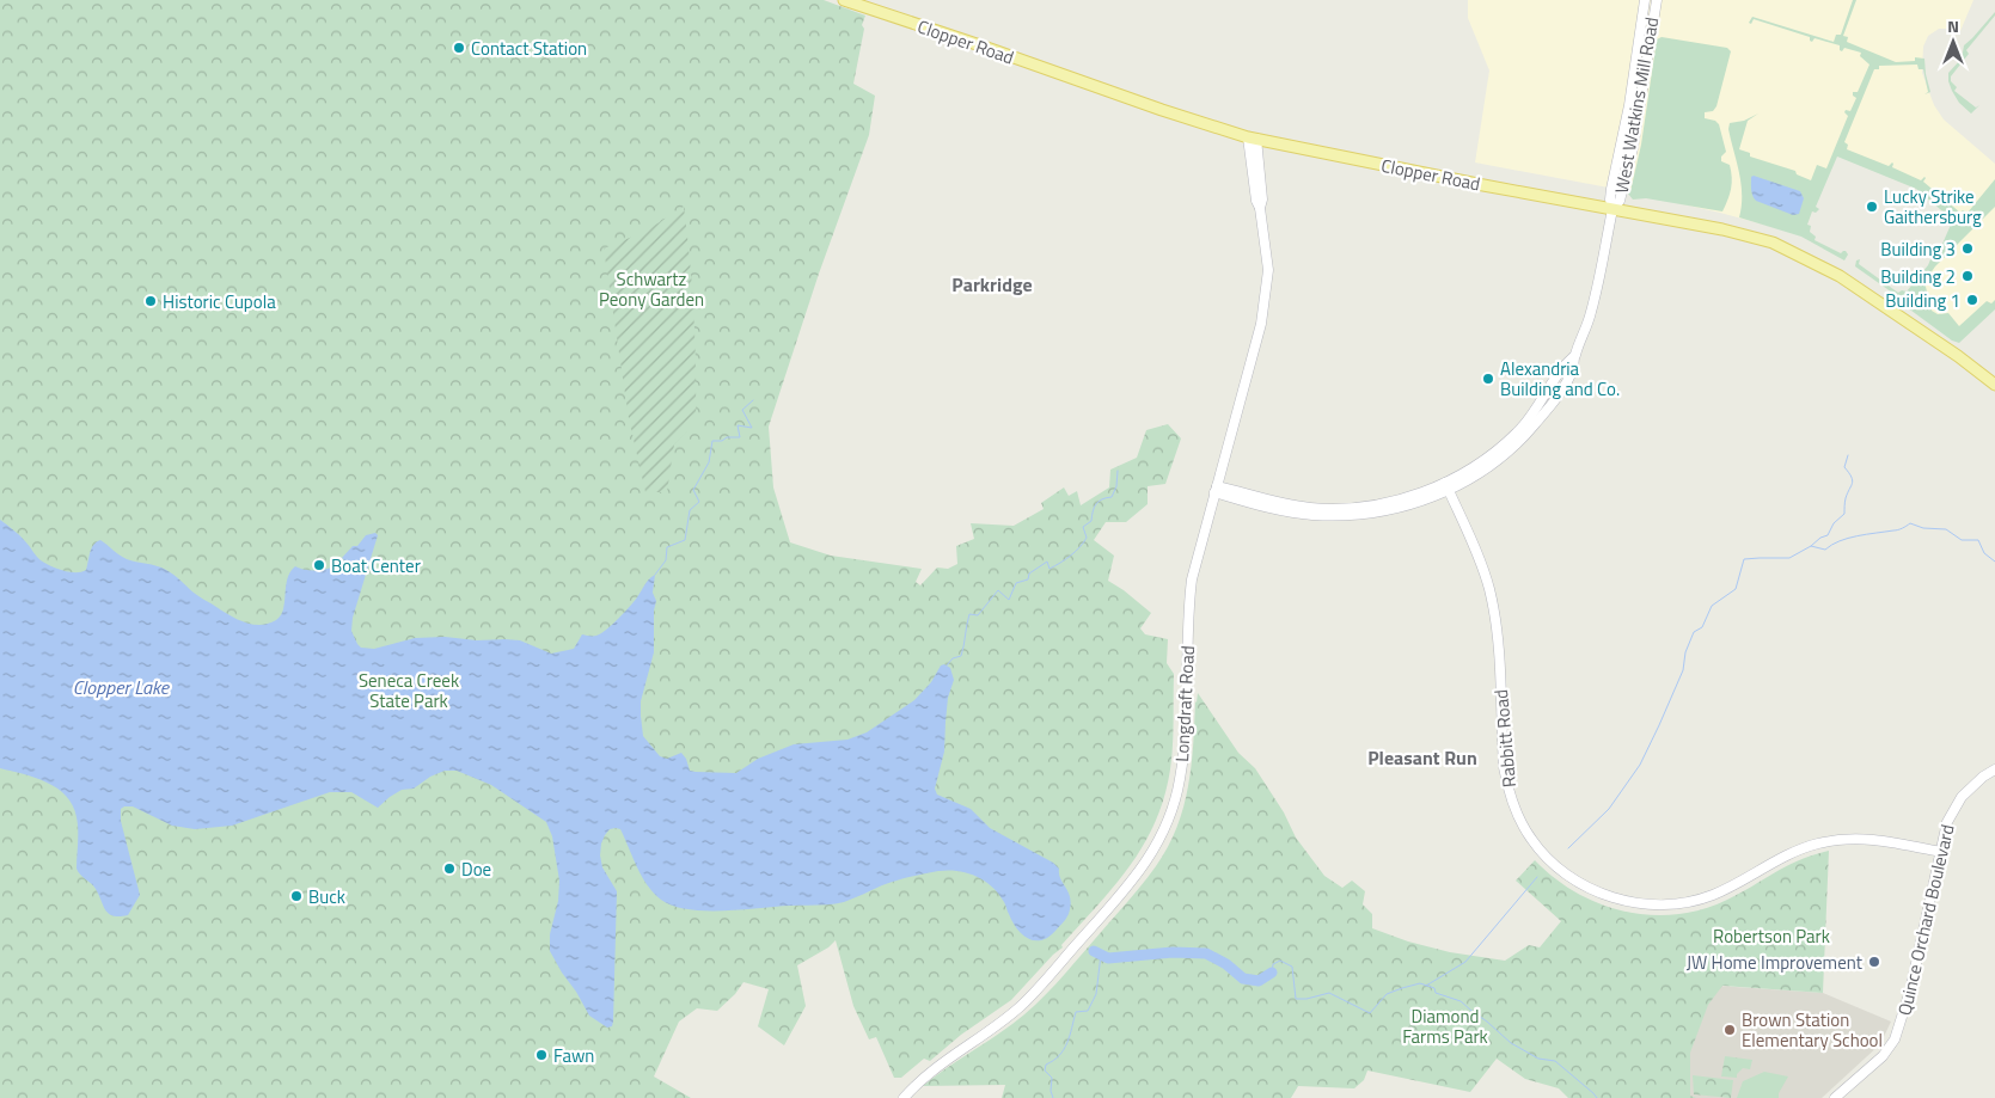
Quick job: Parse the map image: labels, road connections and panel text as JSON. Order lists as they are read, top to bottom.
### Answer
{
  "streets": {
    "main road": ["Clopper Road"],
    "street": [
      "West Watkins Mill Road",
      "Longdraft Road",
      "Rabbitt Road",
      "Quince Orchard Boulevard"
    ]
  },
  "crossings": [
    ["Clopper Road", "West Watkins Mill Road"],
    ["Clopper Road", "Longdraft Road"],
    ["Rabbitt Road", "Quince Orchard Boulevard"]
  ],
  "districts": ["Parkridge", "Pleasant Run"],
  "water": ["Clopper Lake"],
  "parks": [
    "Schwartz Peony Garden",
    "Seneca Creek State Park",
    "Robertson Park",
    "Diamond Farms Park"
  ],
  "places": [
    "Contact Station",
    "Lucky Strike Gaithersburg",
    "Building 3",
    "Building 2",
    "Building 1",
    "Historic Cupola",
    "Alexandria Building and Co.",
    "Boat Center",
    "Doe",
    "Buck",
    "JW Home Improvement",
    "Brown Station Elementary School",
    "Fawn"
  ],
  "north": "top"
}
